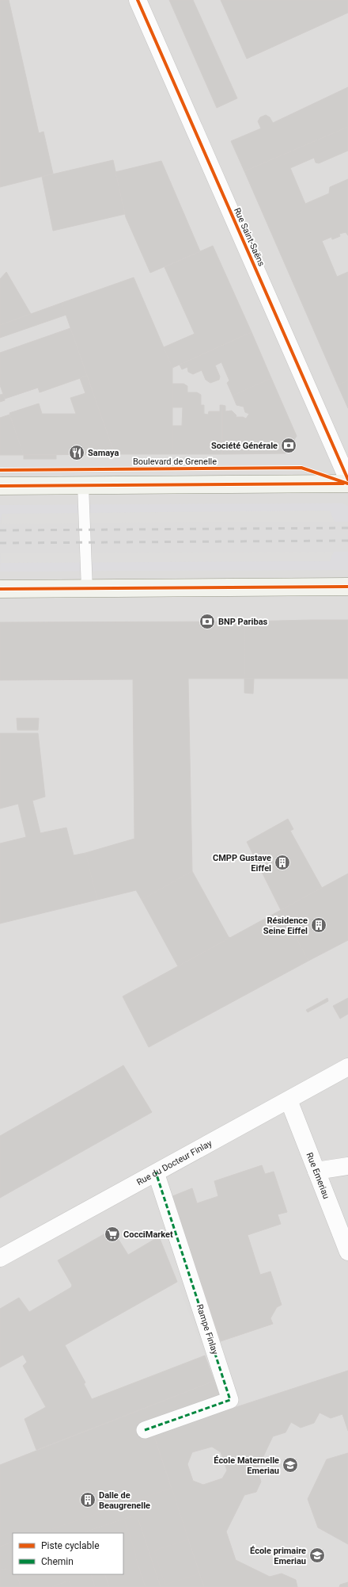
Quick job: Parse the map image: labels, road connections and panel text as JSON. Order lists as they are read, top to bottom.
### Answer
{
  "streets": {
    "street": [
      "Rue Saint-Saëns",
      "Rue du Docteur Finlay",
      "Rue Emeriau",
      "Rampe Finlay"
    ],
    "cycle path": ["Boulevard de Grenelle"]
  },
  "crossings": [
    ["Rue du Docteur Finlay", "Rue Emeriau"],
    ["Rue du Docteur Finlay", "Rampe Finlay"]
  ],
  "places": {
    "bank": ["Société Générale", "BNP Paribas"],
    "restaurant": ["Samaya"],
    "building": ["CMPP Gustave Eiffel", "Résidence Seine Eiffel", "Dalle de Beaugrenelle"],
    "supermarket": ["CocciMarket"],
    "school or university": ["École Maternelle Emeriau", "École primaire Emeriau"]
  },
  "legend": ["Piste cyclable", "Chemin"]
}
